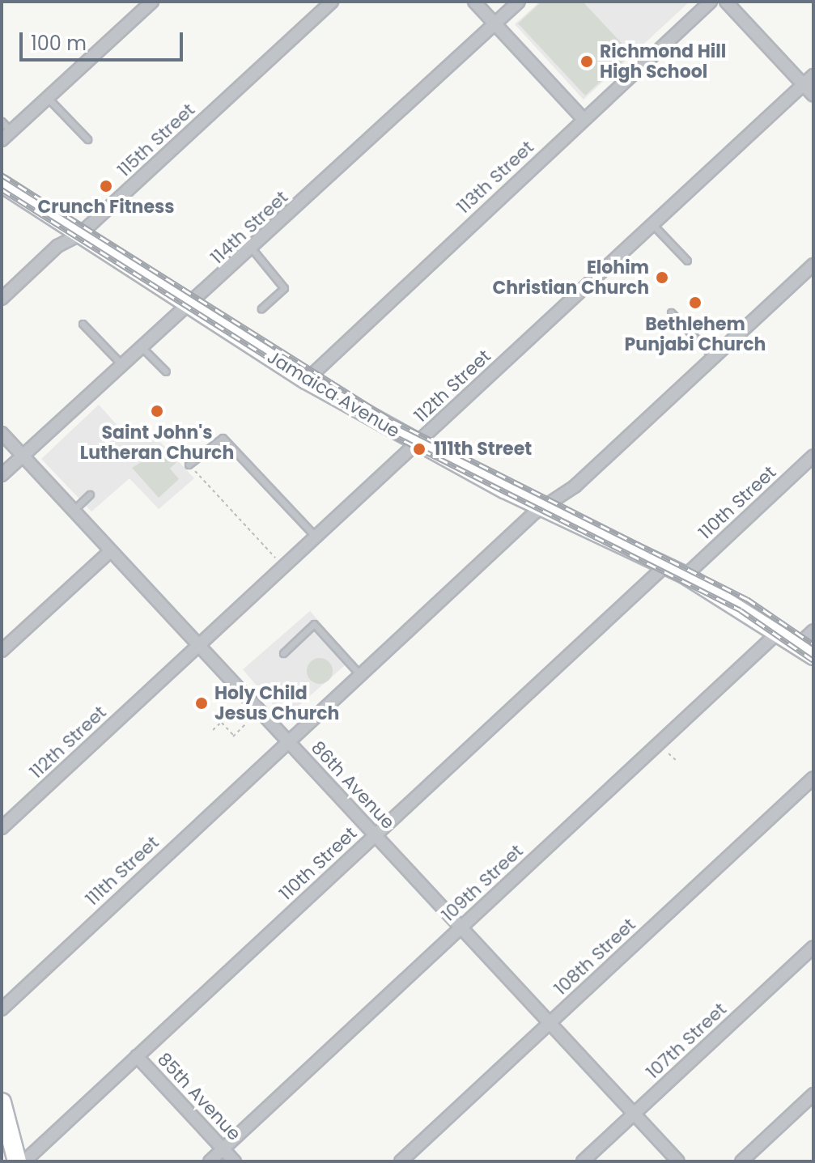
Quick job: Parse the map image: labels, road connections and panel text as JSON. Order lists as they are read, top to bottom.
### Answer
{
  "streets": {
    "main road": ["Jamaica Avenue"],
    "street": [
      "115th Street",
      "113th Street",
      "114th Street",
      "112th Street",
      "110th Street",
      "86th Avenue",
      "111th Street",
      "109th Street",
      "108th Street",
      "107th Street",
      "85th Avenue"
    ]
  },
  "crossings": [
    ["115th Street", "Jamaica Avenue"],
    ["113th Street", "Jamaica Avenue"],
    ["114th Street", "Jamaica Avenue"],
    ["114th Street", "86th Avenue"],
    ["112th Street", "Jamaica Avenue"],
    ["112th Street", "86th Avenue"],
    ["Jamaica Avenue", "110th Street"],
    ["Jamaica Avenue", "111th Street"],
    ["Jamaica Avenue", "109th Street"],
    ["110th Street", "86th Avenue"],
    ["110th Street", "85th Avenue"],
    ["86th Avenue", "111th Street"],
    ["86th Avenue", "109th Street"],
    ["86th Avenue", "108th Street"],
    ["86th Avenue", "107th Street"],
    ["109th Street", "85th Avenue"]
  ],
  "places": [
    "Richmond Hill High School",
    "Crunch Fitness",
    "Elohim Christian Church",
    "Bethlehem Punjabi Church",
    "Saint John's Lutheran Church",
    "111th Street",
    "Holy Child Jesus Church"
  ],
  "scale_bar": "100 m"
}
